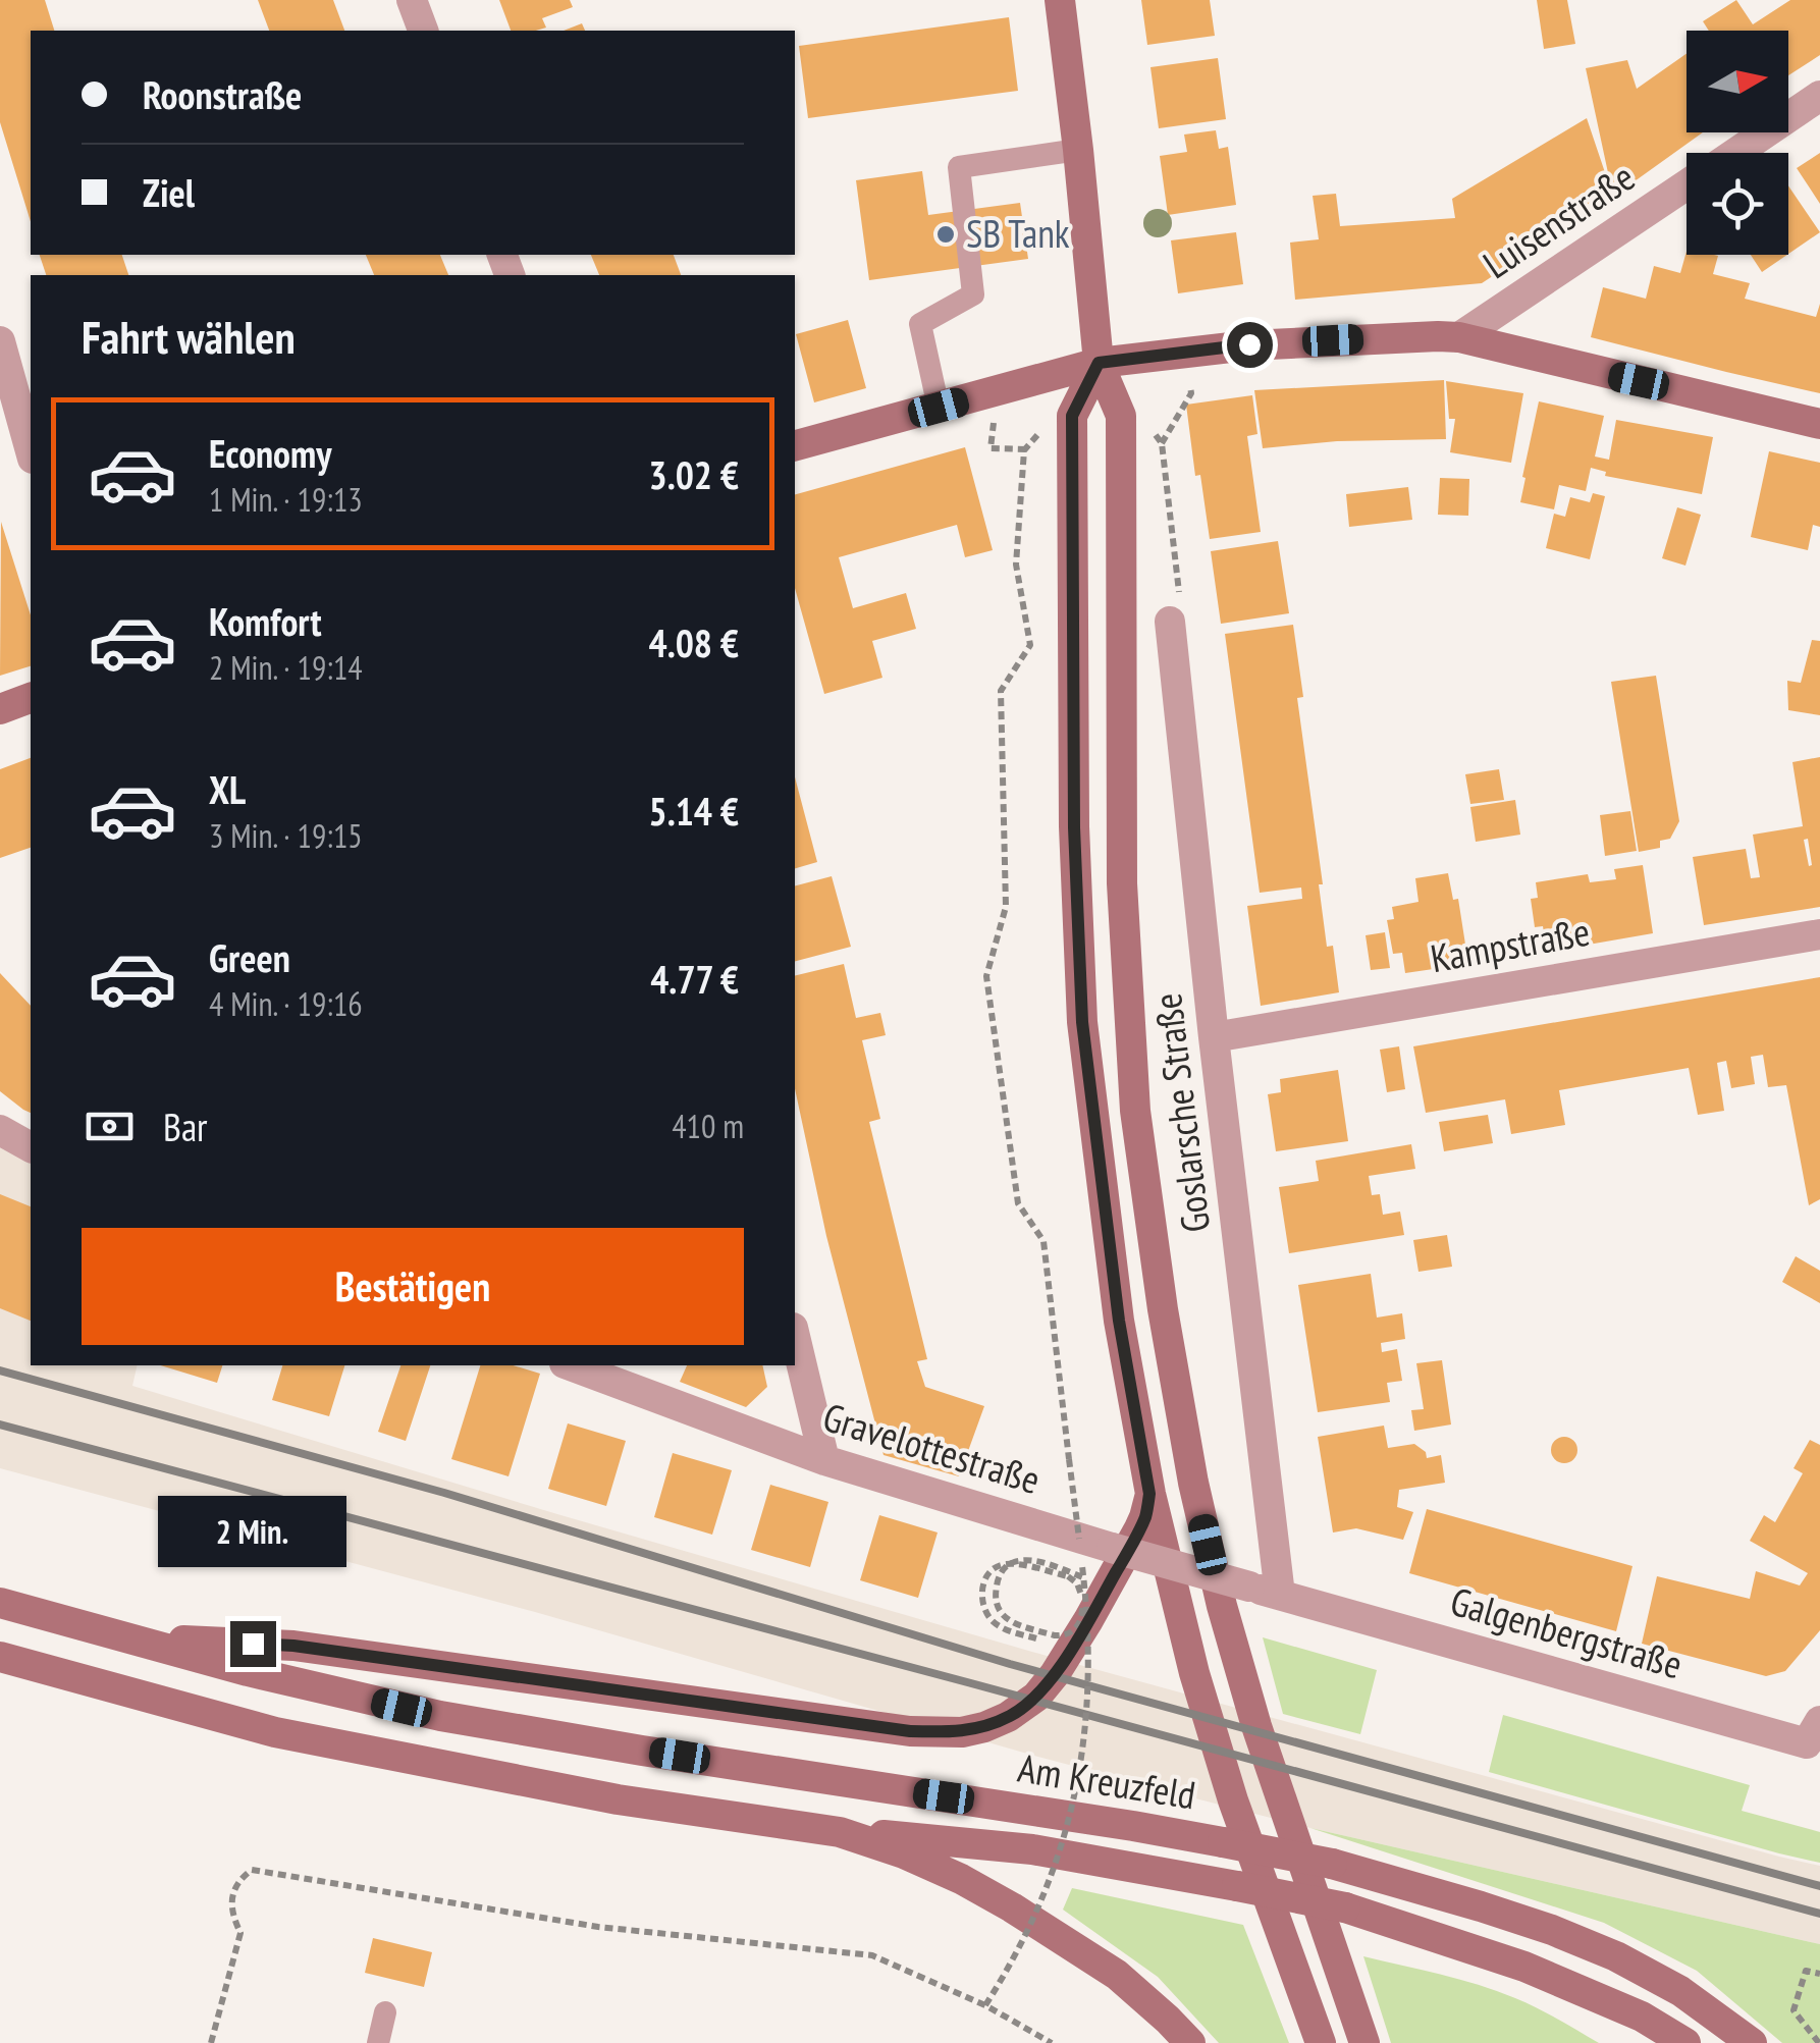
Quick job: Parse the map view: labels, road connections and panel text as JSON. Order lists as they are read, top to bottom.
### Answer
{
  "streets": {
    "main road": ["Am Kreuzfeld"],
    "street": [
      "Luisenstraße",
      "Kampstraße",
      "Goslarsche Straße",
      "Gravelottestraße",
      "Galgenbergstraße"
    ]
  },
  "crossings": [
    ["Kampstraße", "Goslarsche Straße"],
    ["Goslarsche Straße", "Gravelottestraße"],
    ["Goslarsche Straße", "Galgenbergstraße"],
    ["Gravelottestraße", "Galgenbergstraße"]
  ],
  "places": ["SB Tank"],
  "north": "right",
  "page": {
    "banner": ["Roonstraße", "Ziel"],
    "heading": "Fahrt wählen",
    "list": [
      {
        "name": "Economy",
        "note": "1 Min. · 19:13",
        "value": "3.02 €"
      },
      {
        "name": "Komfort",
        "note": "2 Min. · 19:14",
        "value": "4.08 €"
      },
      {
        "name": "XL",
        "note": "3 Min. · 19:15",
        "value": "5.14 €"
      },
      {
        "name": "Green",
        "note": "4 Min. · 19:16",
        "value": "4.77 €"
      }
    ],
    "pay": ["Bar", "410 m"],
    "buttons": "Bestätigen",
    "bubble": "2 Min."
  }
}
